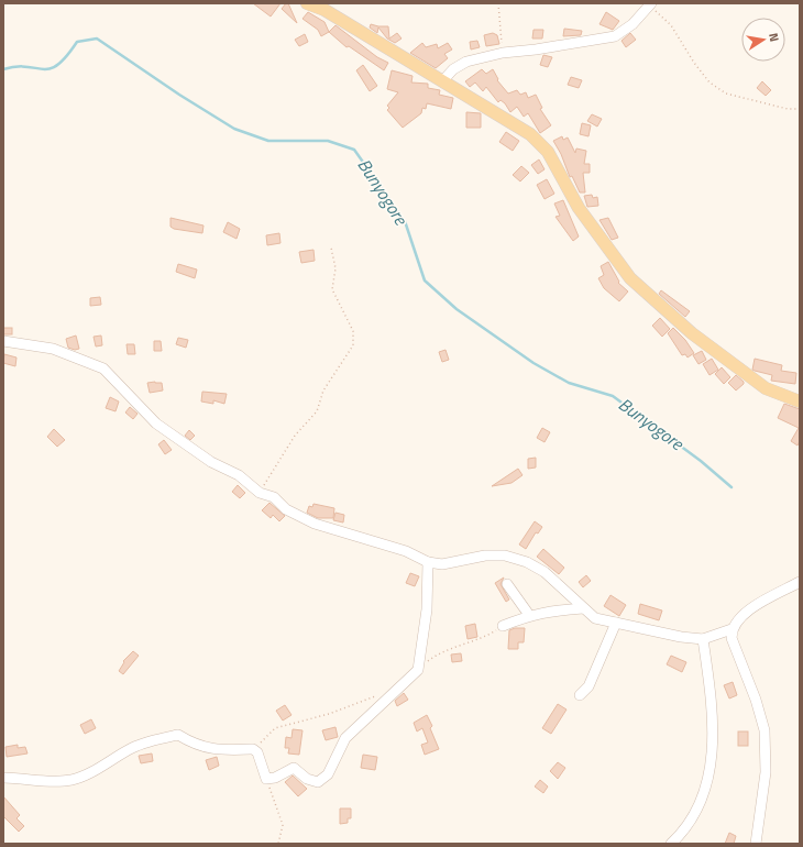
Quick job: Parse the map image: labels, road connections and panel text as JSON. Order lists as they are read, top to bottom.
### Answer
{
  "water": ["Bunyogore"],
  "north": "right"
}
